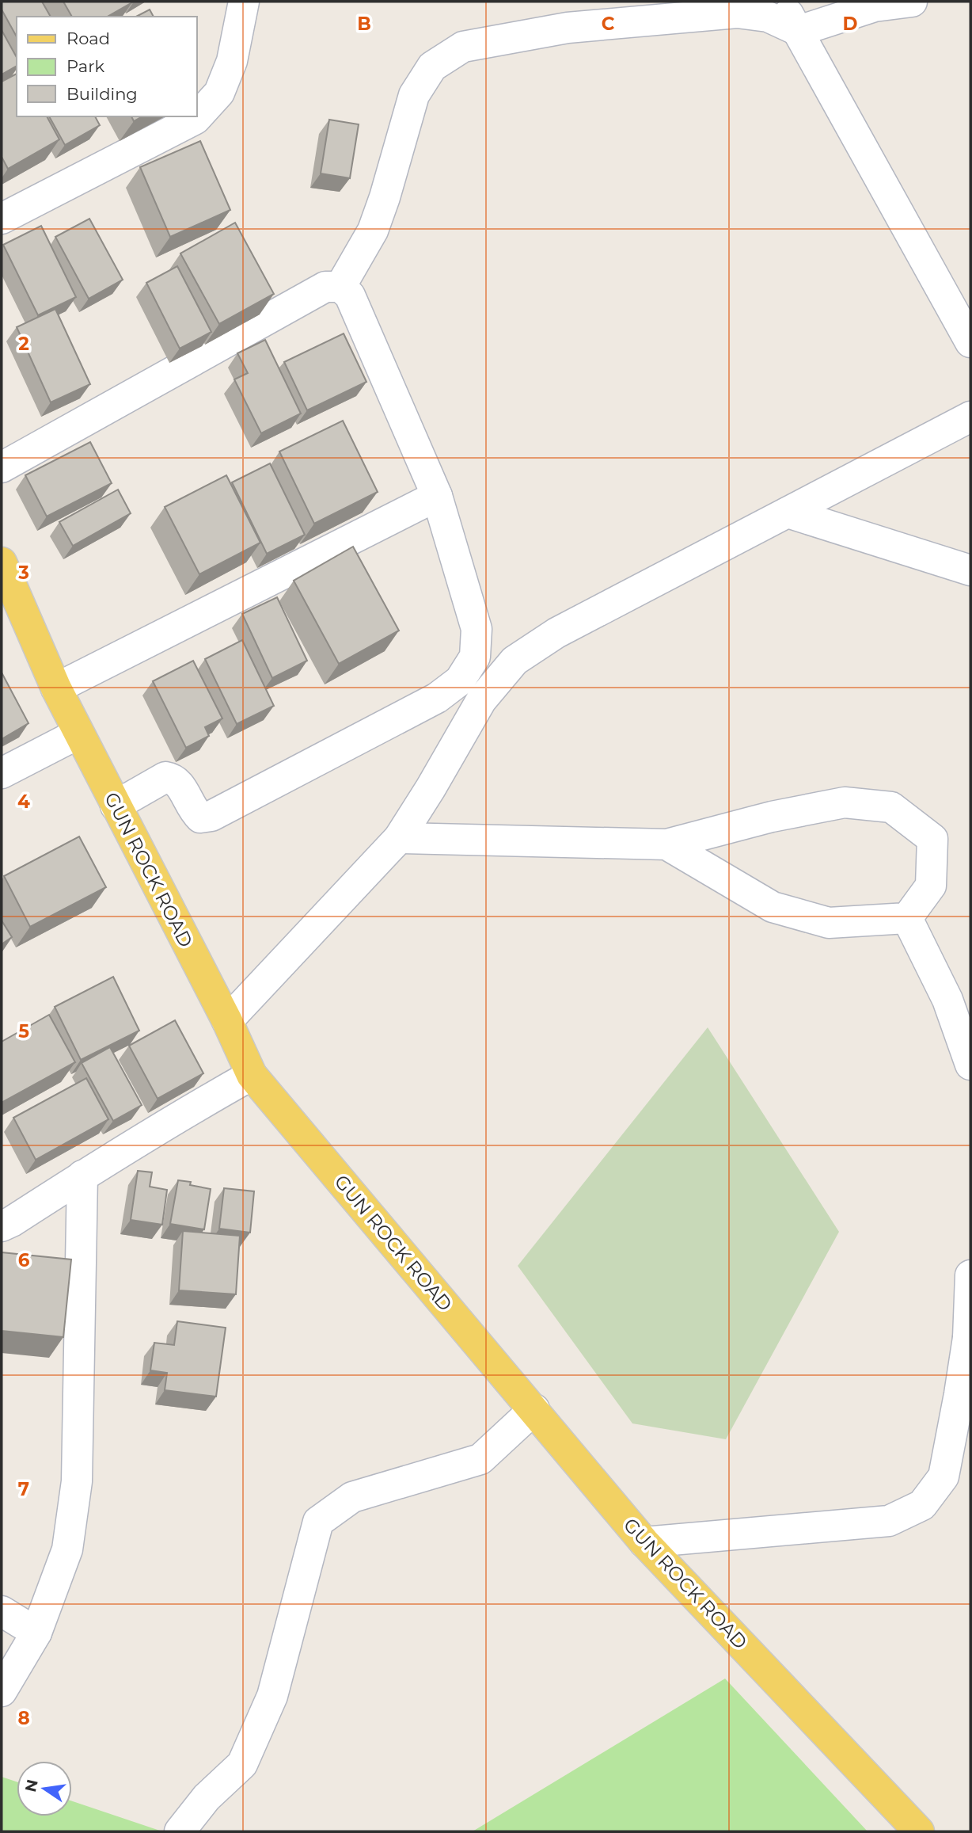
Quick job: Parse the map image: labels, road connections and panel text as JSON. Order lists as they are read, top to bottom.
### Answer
{
  "streets": {
    "main road": ["GUN ROCK ROAD"]
  },
  "legend": ["Road", "Park", "Building"],
  "north": "left",
  "grid": {
    "columns": ["B", "C", "D"],
    "rows": [
      "2",
      "3",
      "4",
      "5",
      "6",
      "7",
      "8"
    ]
  }
}
